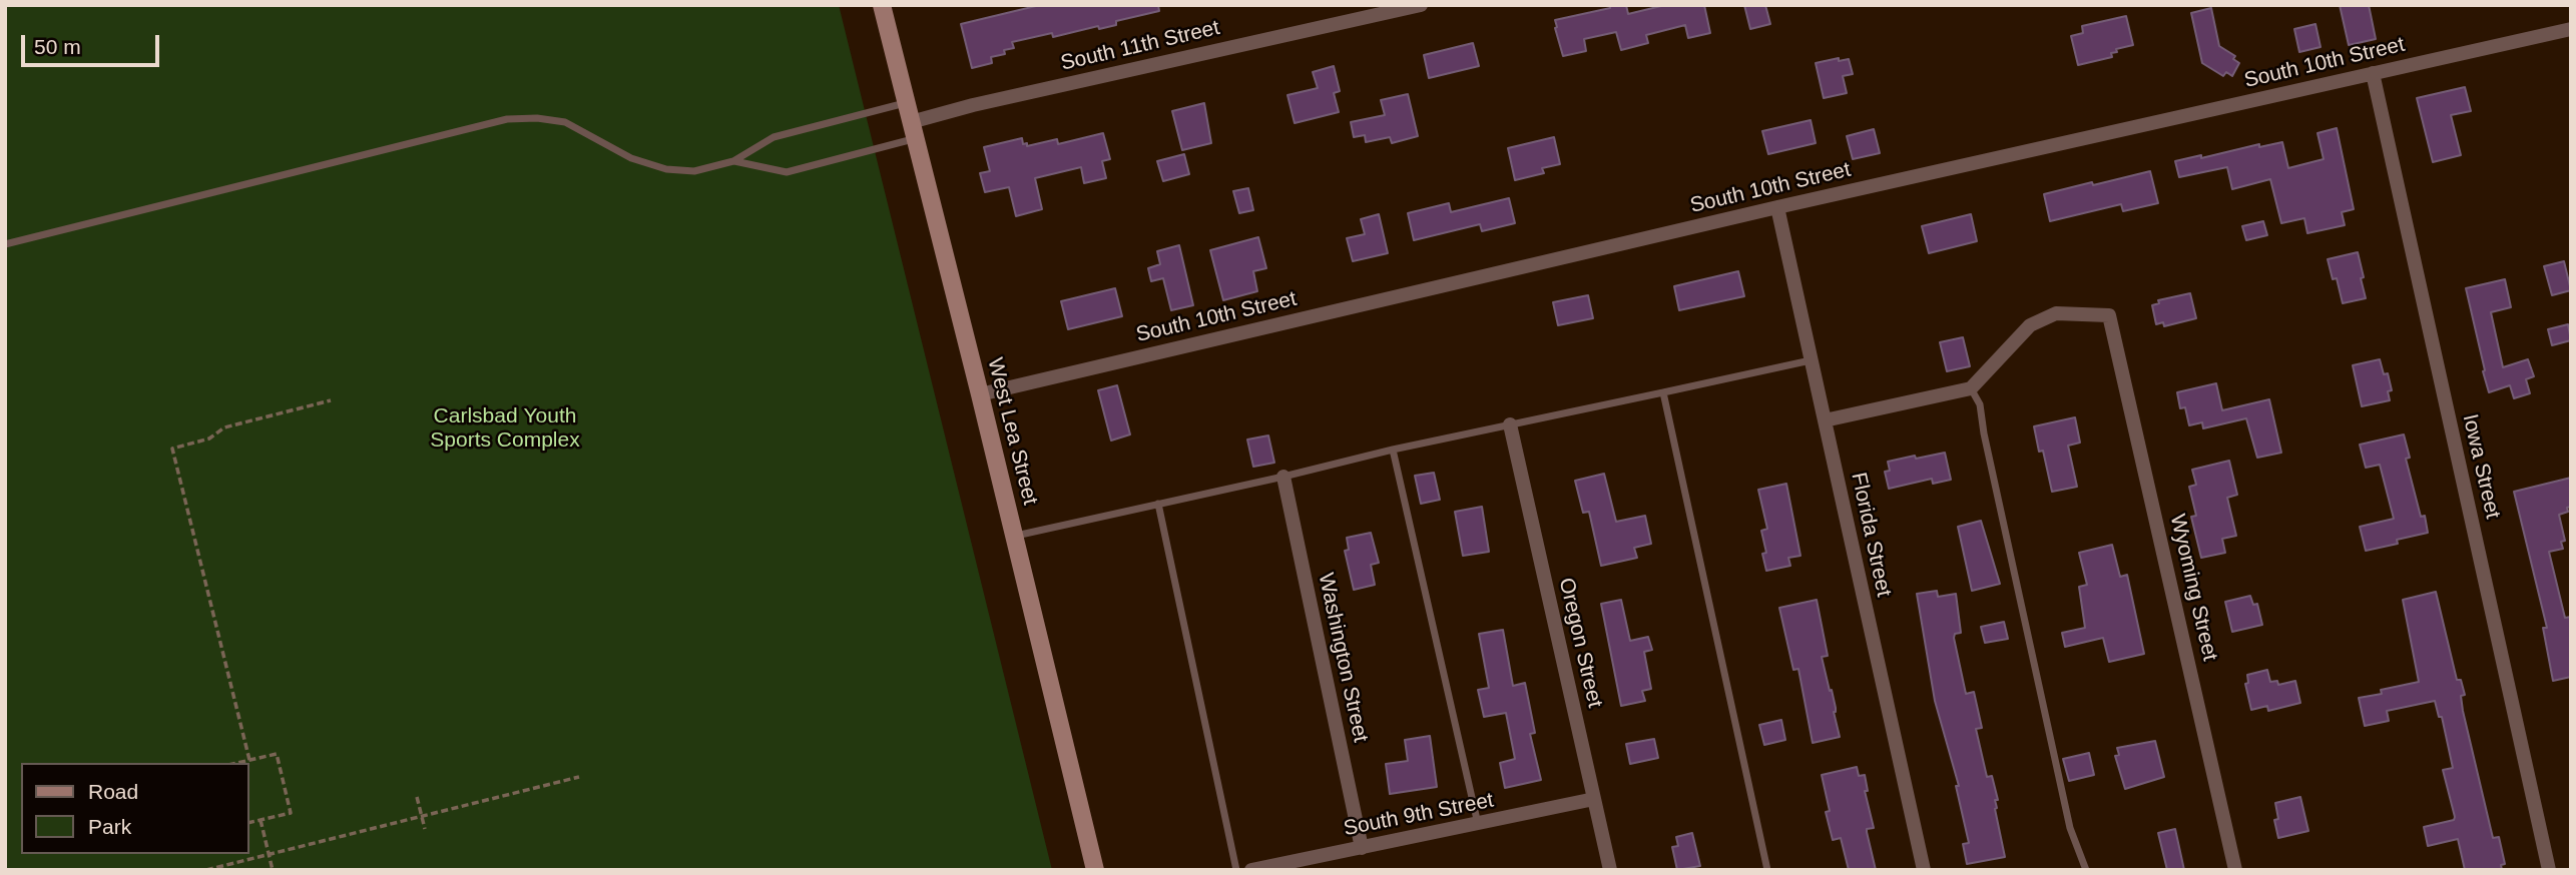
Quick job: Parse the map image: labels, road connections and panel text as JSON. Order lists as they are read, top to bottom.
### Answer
{
  "streets": {
    "main road": ["West Lea Street"],
    "street": [
      "South 11th Street",
      "South 10th Street",
      "Iowa Street",
      "Florida Street",
      "Wyoming Street",
      "Oregon Street",
      "Washington Street",
      "South 9th Street"
    ]
  },
  "crossings": [
    ["South 11th Street", "West Lea Street"],
    ["South 10th Street", "West Lea Street"],
    ["South 10th Street", "Iowa Street"],
    ["South 10th Street", "Florida Street"],
    ["Oregon Street", "South 9th Street"],
    ["Washington Street", "South 9th Street"]
  ],
  "parks": ["Carlsbad Youth Sports Complex"],
  "legend": ["Road", "Park"],
  "scale_bar": "50 m"
}
